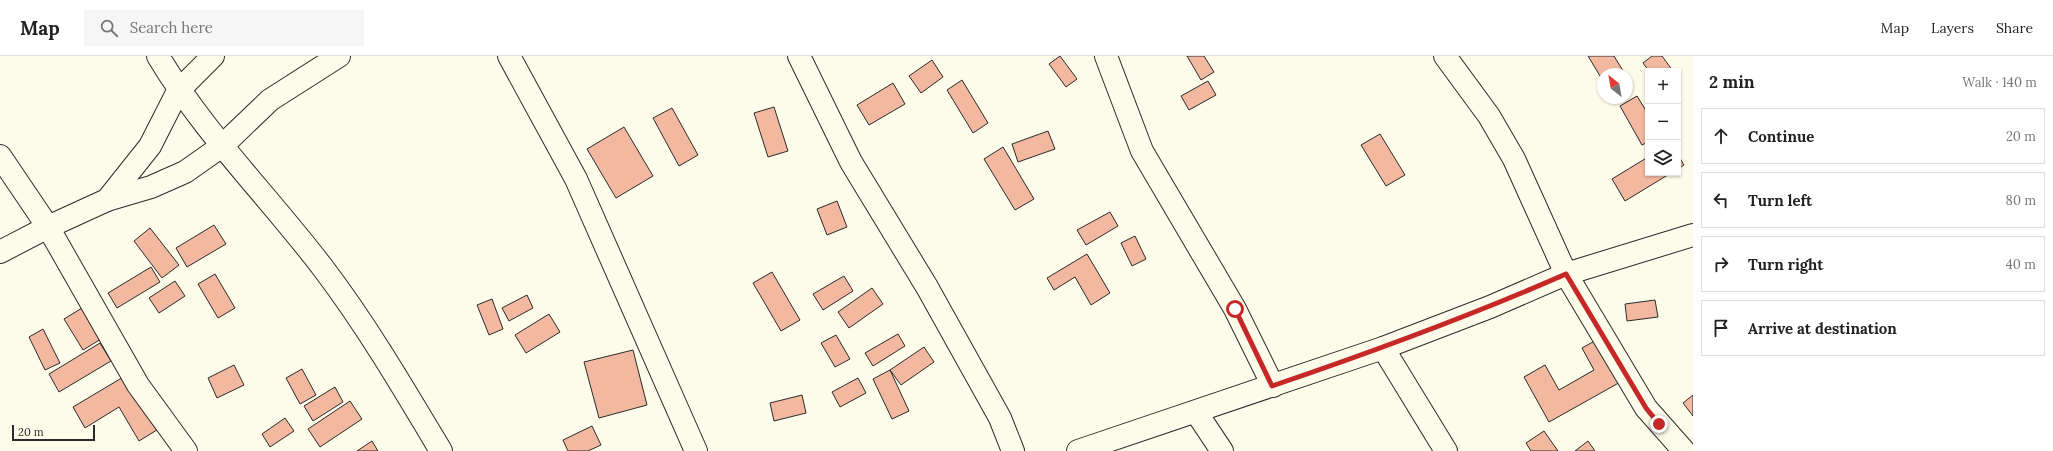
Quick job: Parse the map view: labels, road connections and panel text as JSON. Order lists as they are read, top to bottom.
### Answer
{
  "scale_bar": "20 m",
  "north": "top left",
  "page": {
    "header": "Map",
    "search": "Search here",
    "nav": ["Map", "Layers", "Share"],
    "heading": ["2 min", "Walk · 140 m"],
    "map_buttons": ["+", "−"],
    "list": [
      ["Continue", "20 m"],
      ["Turn left", "80 m"],
      ["Turn right", "40 m"],
      "Arrive at destination"
    ],
    "scale": "20 m"
  }
}
